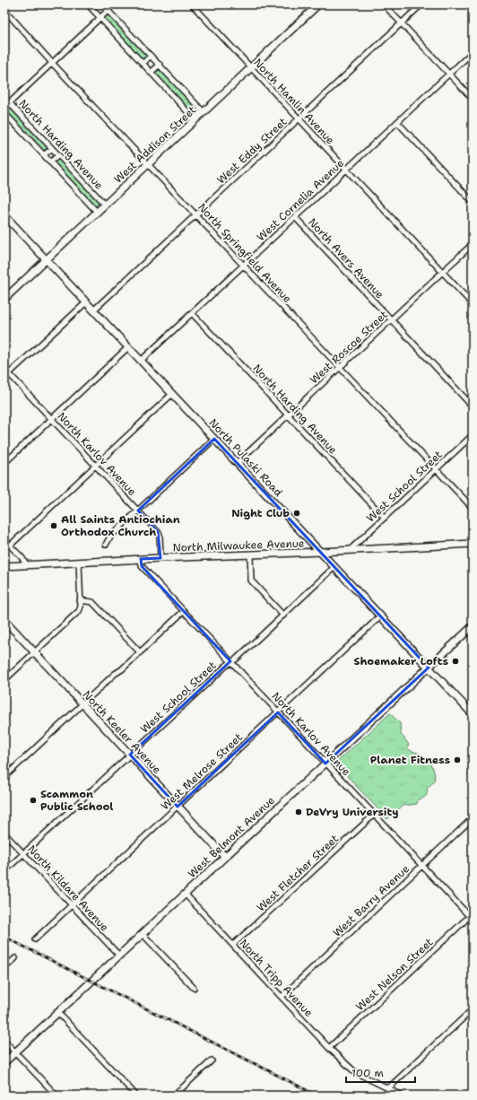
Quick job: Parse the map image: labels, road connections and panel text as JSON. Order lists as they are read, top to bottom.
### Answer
{
  "streets": {
    "main road": [
      "West Addison Street",
      "North Pulaski Road",
      "North Milwaukee Avenue",
      "North Keeler Avenue",
      "West Belmont Avenue"
    ],
    "street": [
      "North Hamlin Avenue",
      "North Harding Avenue",
      "West Eddy Street",
      "West Cornelia Avenue",
      "North Springfield Avenue",
      "North Avers Avenue",
      "West Roscoe Street",
      "North Karlov Avenue",
      "West School Street",
      "West Melrose Street",
      "West Fletcher Street",
      "North Kildare Avenue",
      "West Barry Avenue",
      "West Nelson Street",
      "North Tripp Avenue"
    ]
  },
  "crossings": [
    ["North Hamlin Avenue", "West Addison Street"],
    ["North Hamlin Avenue", "West Eddy Street"],
    ["North Hamlin Avenue", "West Cornelia Avenue"],
    ["North Hamlin Avenue", "West Roscoe Street"],
    ["North Harding Avenue", "West Addison Street"],
    ["North Harding Avenue", "West Cornelia Avenue"],
    ["North Harding Avenue", "West Roscoe Street"],
    ["North Harding Avenue", "West School Street"],
    ["West Addison Street", "North Springfield Avenue"],
    ["West Addison Street", "North Pulaski Road"],
    ["West Eddy Street", "North Springfield Avenue"],
    ["West Eddy Street", "North Pulaski Road"],
    ["West Cornelia Avenue", "North Springfield Avenue"],
    ["West Cornelia Avenue", "North Avers Avenue"],
    ["West Cornelia Avenue", "North Pulaski Road"],
    ["North Springfield Avenue", "West Roscoe Street"],
    ["North Springfield Avenue", "West School Street"],
    ["North Avers Avenue", "West Roscoe Street"],
    ["West Roscoe Street", "North Pulaski Road"],
    ["North Karlov Avenue", "West School Street"],
    ["North Karlov Avenue", "North Milwaukee Avenue"],
    ["North Karlov Avenue", "West Melrose Street"],
    ["North Karlov Avenue", "West Belmont Avenue"],
    ["North Karlov Avenue", "West Fletcher Street"],
    ["North Karlov Avenue", "West Barry Avenue"],
    ["North Karlov Avenue", "West Nelson Street"],
    ["North Pulaski Road", "West School Street"],
    ["North Pulaski Road", "North Milwaukee Avenue"],
    ["North Pulaski Road", "West Melrose Street"],
    ["North Pulaski Road", "West Belmont Avenue"],
    ["West School Street", "North Milwaukee Avenue"],
    ["West School Street", "North Keeler Avenue"],
    ["West School Street", "North Kildare Avenue"],
    ["North Keeler Avenue", "West Melrose Street"],
    ["North Keeler Avenue", "West Belmont Avenue"],
    ["West Melrose Street", "North Kildare Avenue"],
    ["West Belmont Avenue", "North Kildare Avenue"],
    ["West Belmont Avenue", "North Tripp Avenue"],
    ["West Fletcher Street", "North Tripp Avenue"],
    ["West Barry Avenue", "North Tripp Avenue"],
    ["West Nelson Street", "North Tripp Avenue"]
  ],
  "places": [
    "Night Club",
    "All Saints Antiochian Orthodox Church",
    "Shoemaker Lofts",
    "Planet Fitness",
    "Scammon Public School",
    "DeVry University"
  ],
  "scale_bar": "100 m"
}
